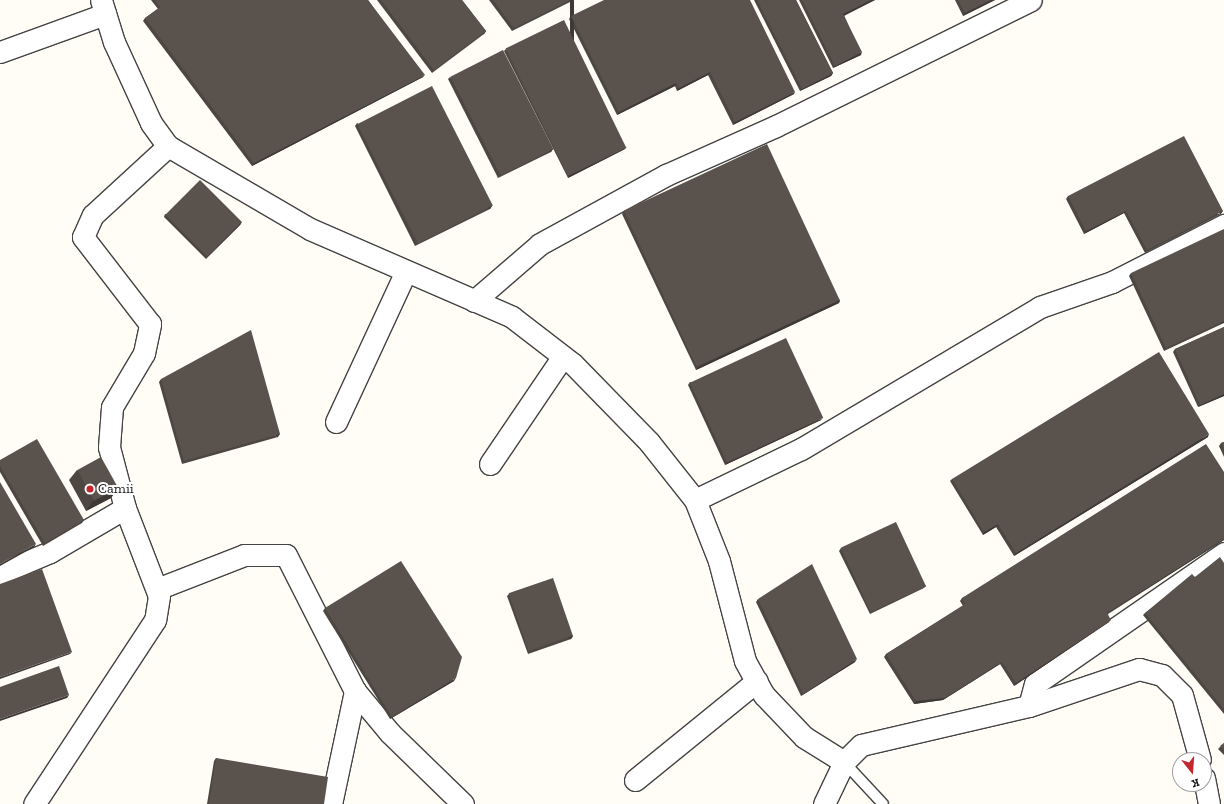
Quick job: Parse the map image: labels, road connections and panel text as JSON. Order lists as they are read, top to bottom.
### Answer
{
  "places": ["Camii"],
  "north": "bottom"
}
